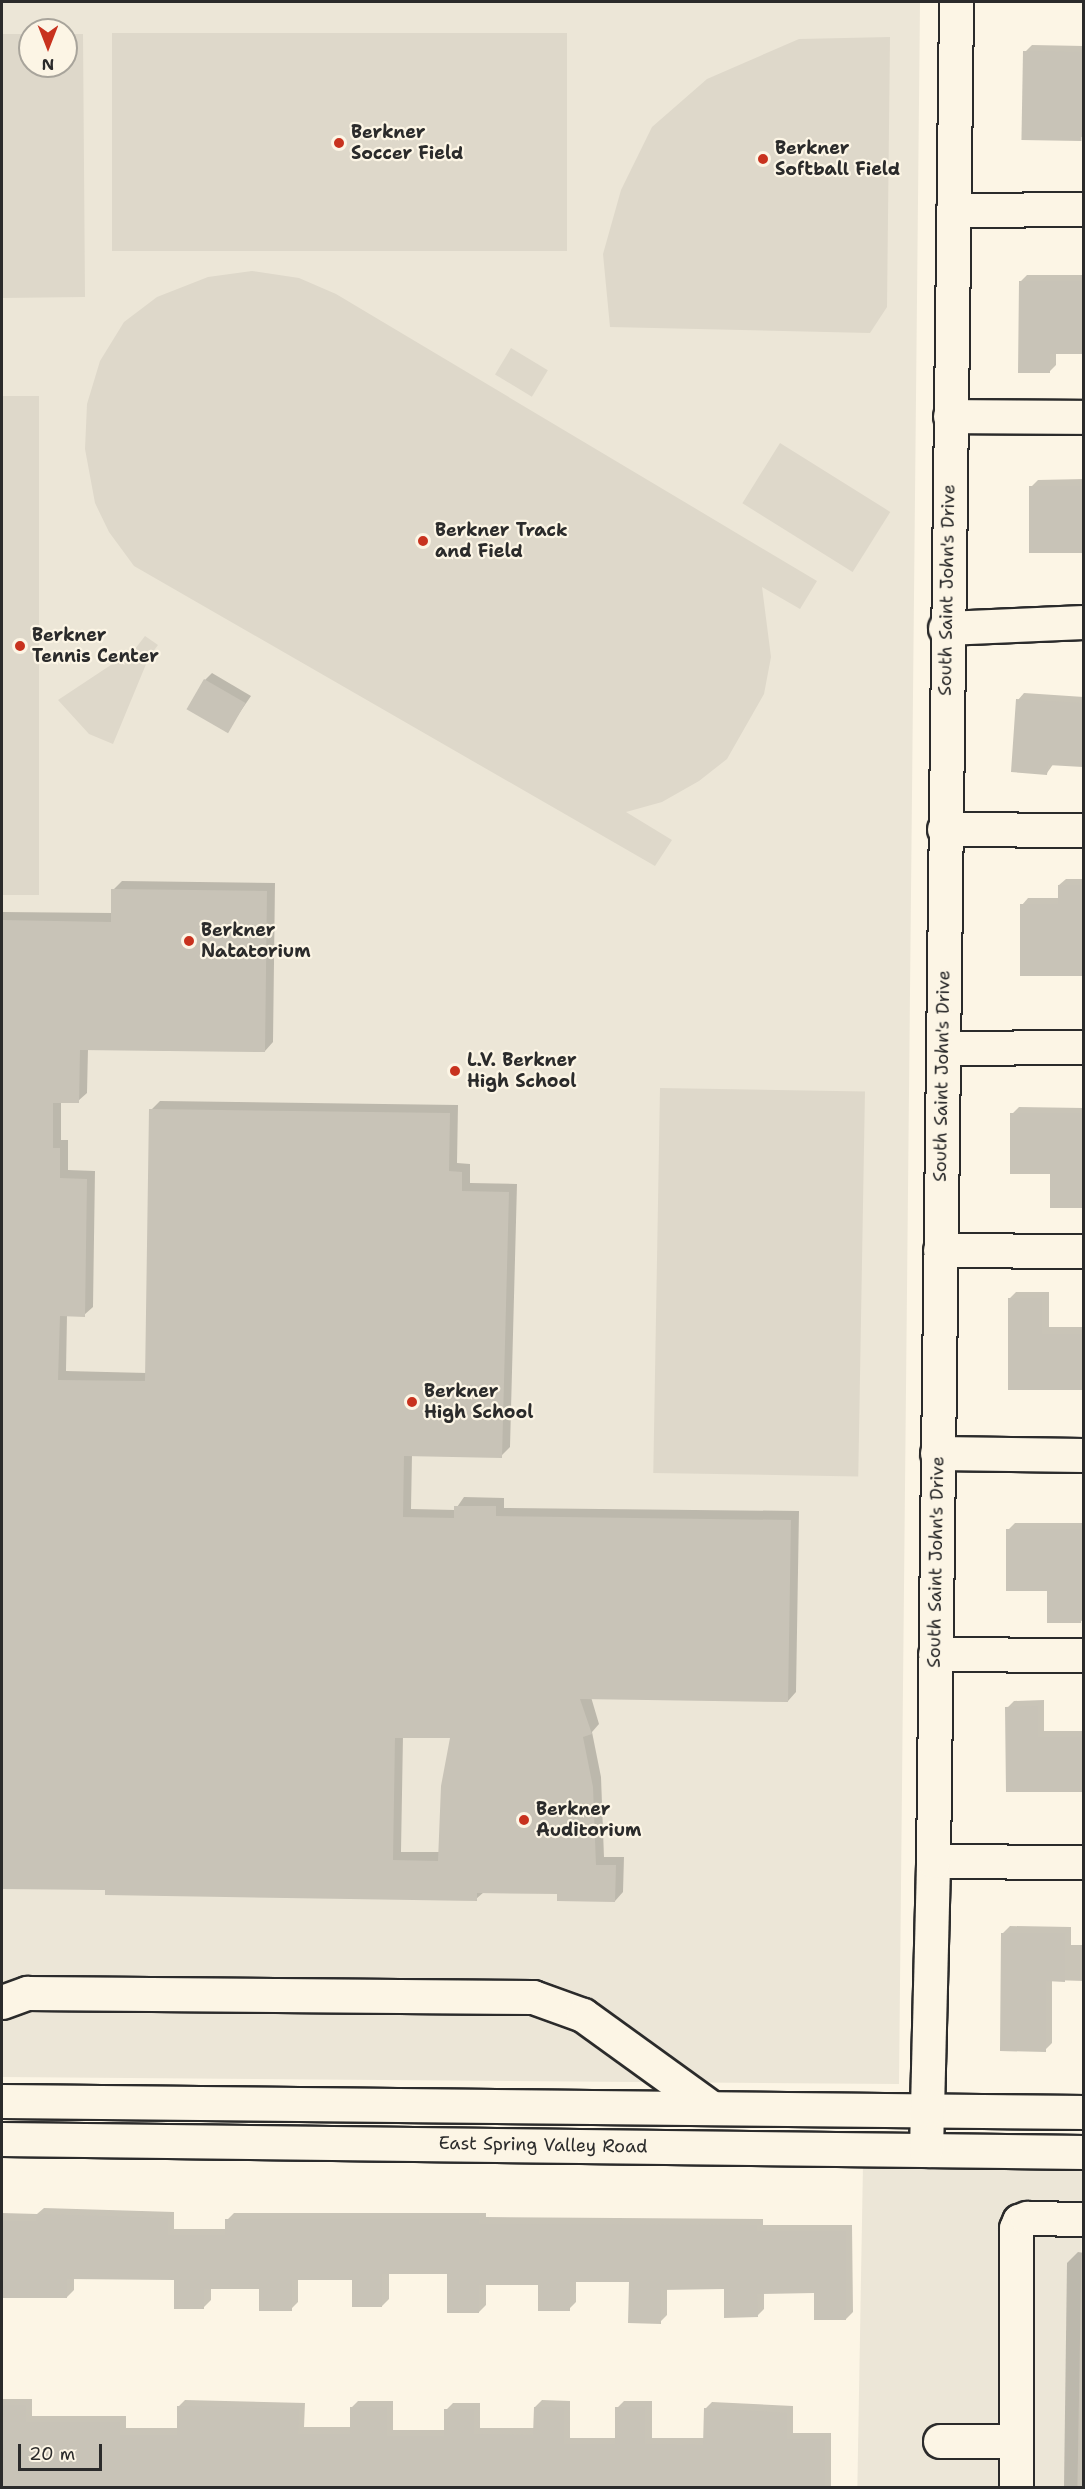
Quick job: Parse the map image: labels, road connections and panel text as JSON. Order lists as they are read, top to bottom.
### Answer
{
  "streets": {
    "street": ["South Saint John's Drive", "East Spring Valley Road"]
  },
  "crossings": [
    ["South Saint John's Drive", "East Spring Valley Road"]
  ],
  "places": [
    "Berkner Soccer Field",
    "Berkner Softball Field",
    "Berkner Track and Field",
    "Berkner Tennis Center",
    "Berkner Natatorium",
    "L.V. Berkner High School",
    "Berkner High School",
    "Berkner Auditorium"
  ],
  "scale_bar": "20 m",
  "north": "bottom"
}
